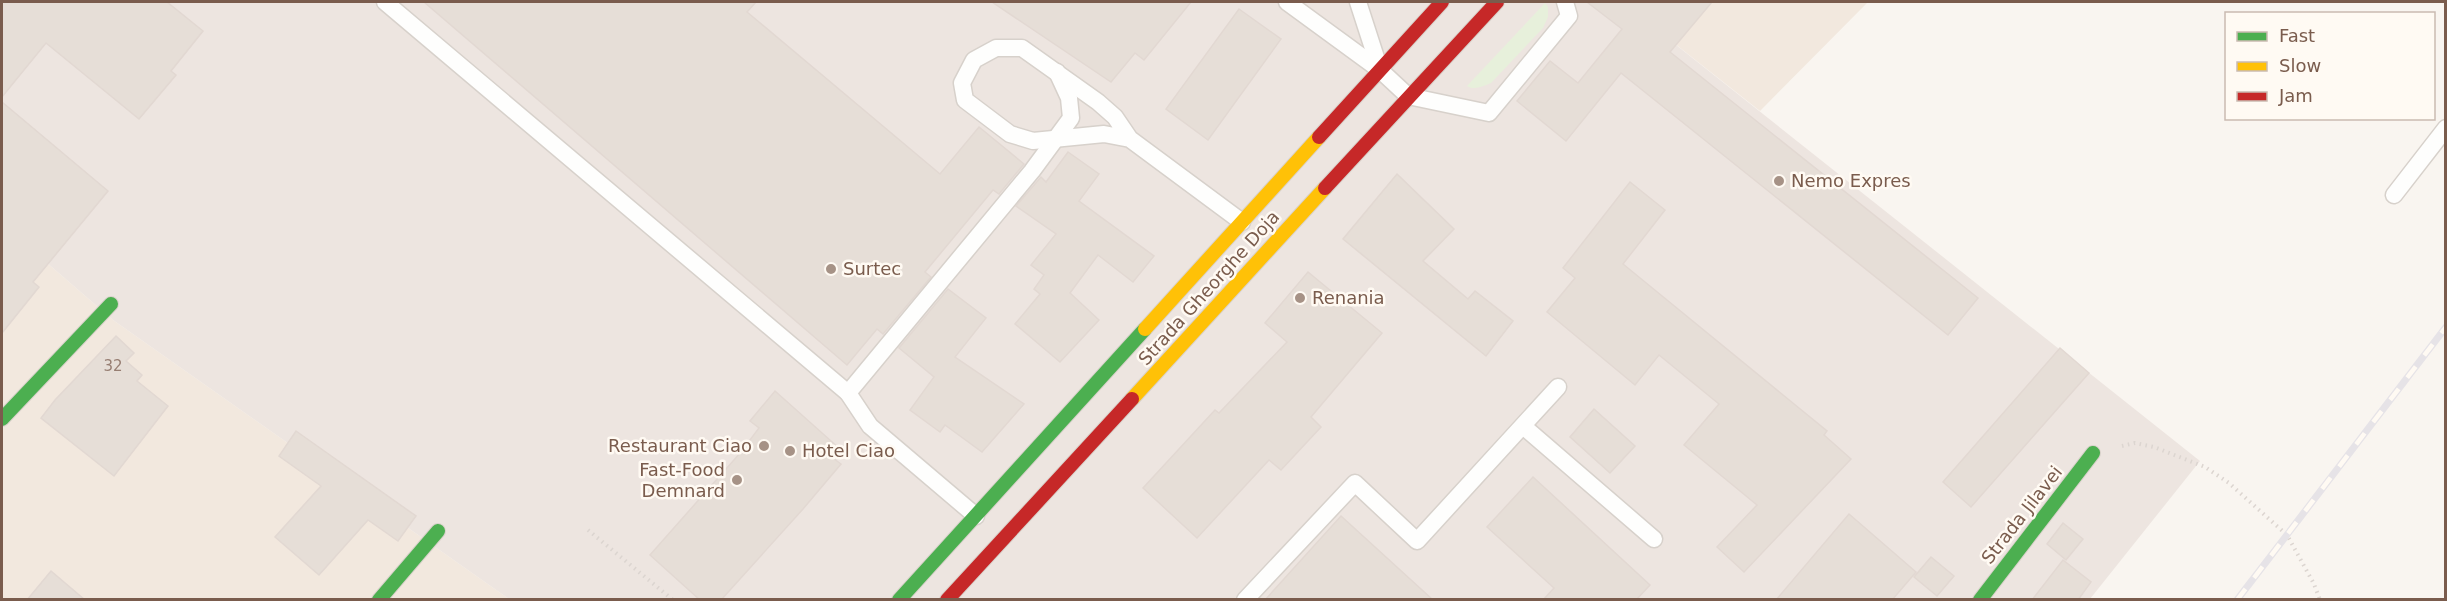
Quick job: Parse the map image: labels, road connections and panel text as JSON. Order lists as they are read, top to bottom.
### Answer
{
  "streets": {
    "main road": ["Strada Gheorghe Doja", "Strada Jilavei"]
  },
  "places": [
    "Nemo Expres",
    "Surtec",
    "Renania",
    "Restaurant Ciao",
    "Hotel Ciao",
    "Fast-Food Demnard"
  ],
  "house_numbers": ["32"],
  "legend": ["Fast", "Slow", "Jam"]
}
